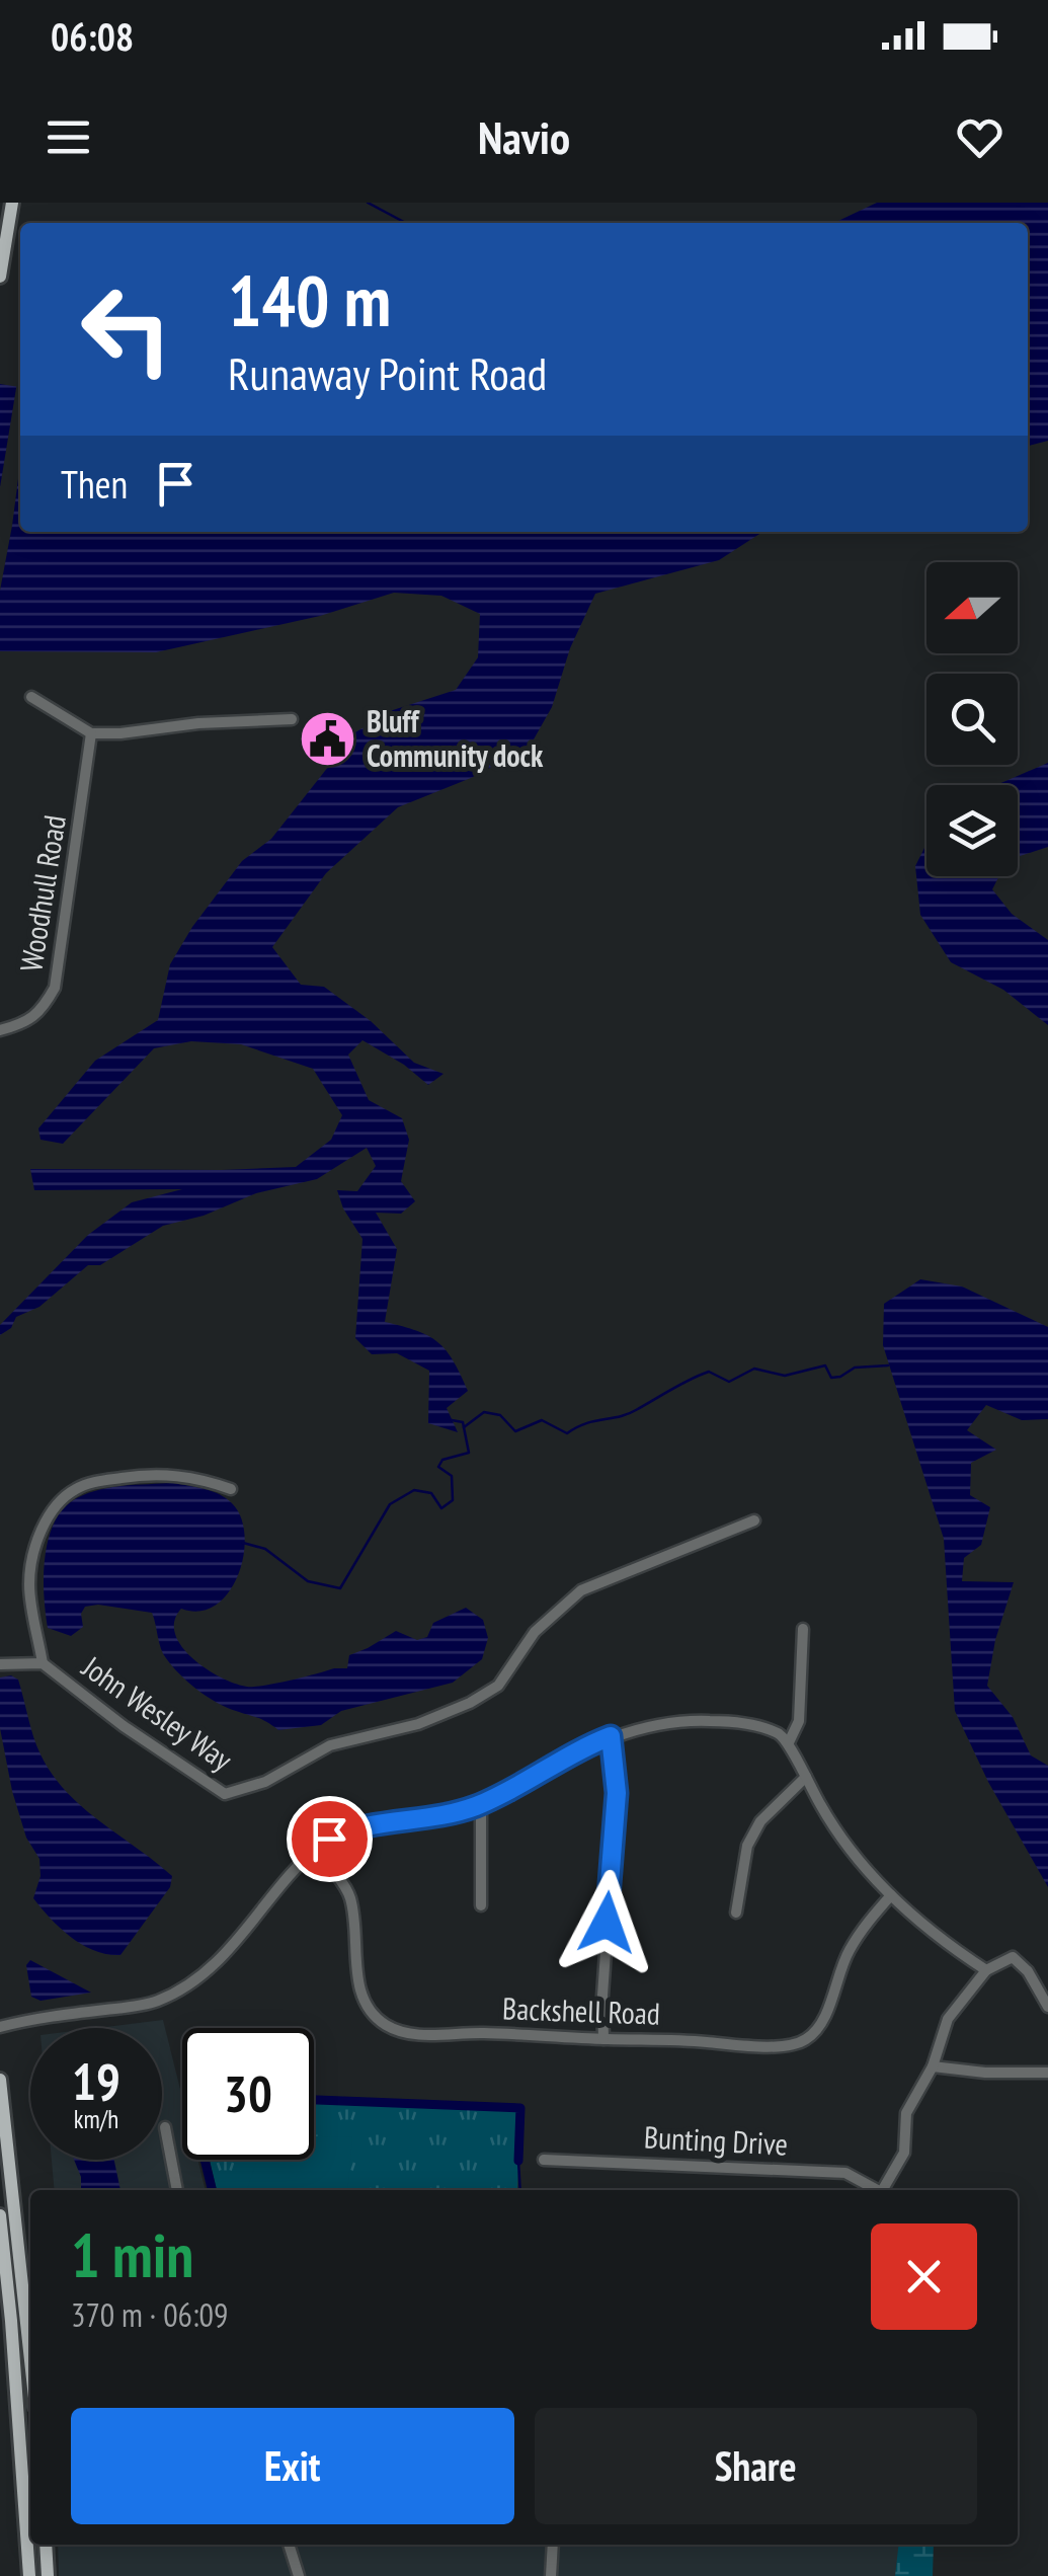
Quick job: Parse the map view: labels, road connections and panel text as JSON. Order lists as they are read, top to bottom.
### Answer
{
  "streets": {
    "street": [
      "Woodhull Road",
      "John Wesley Way",
      "Backshell Road",
      "Bunting Drive"
    ]
  },
  "places": {
    "public building": ["Bluff Community dock"]
  },
  "north": "left",
  "page": {
    "status": "06:08",
    "header": "Navio",
    "turn": ["140 m", "Runaway Point Road"],
    "then": "Then",
    "speed": "19 km/h",
    "limit": "30",
    "heading": ["1 min", "370 m · 06:09"],
    "buttons": ["Exit", "Share"]
  }
}
